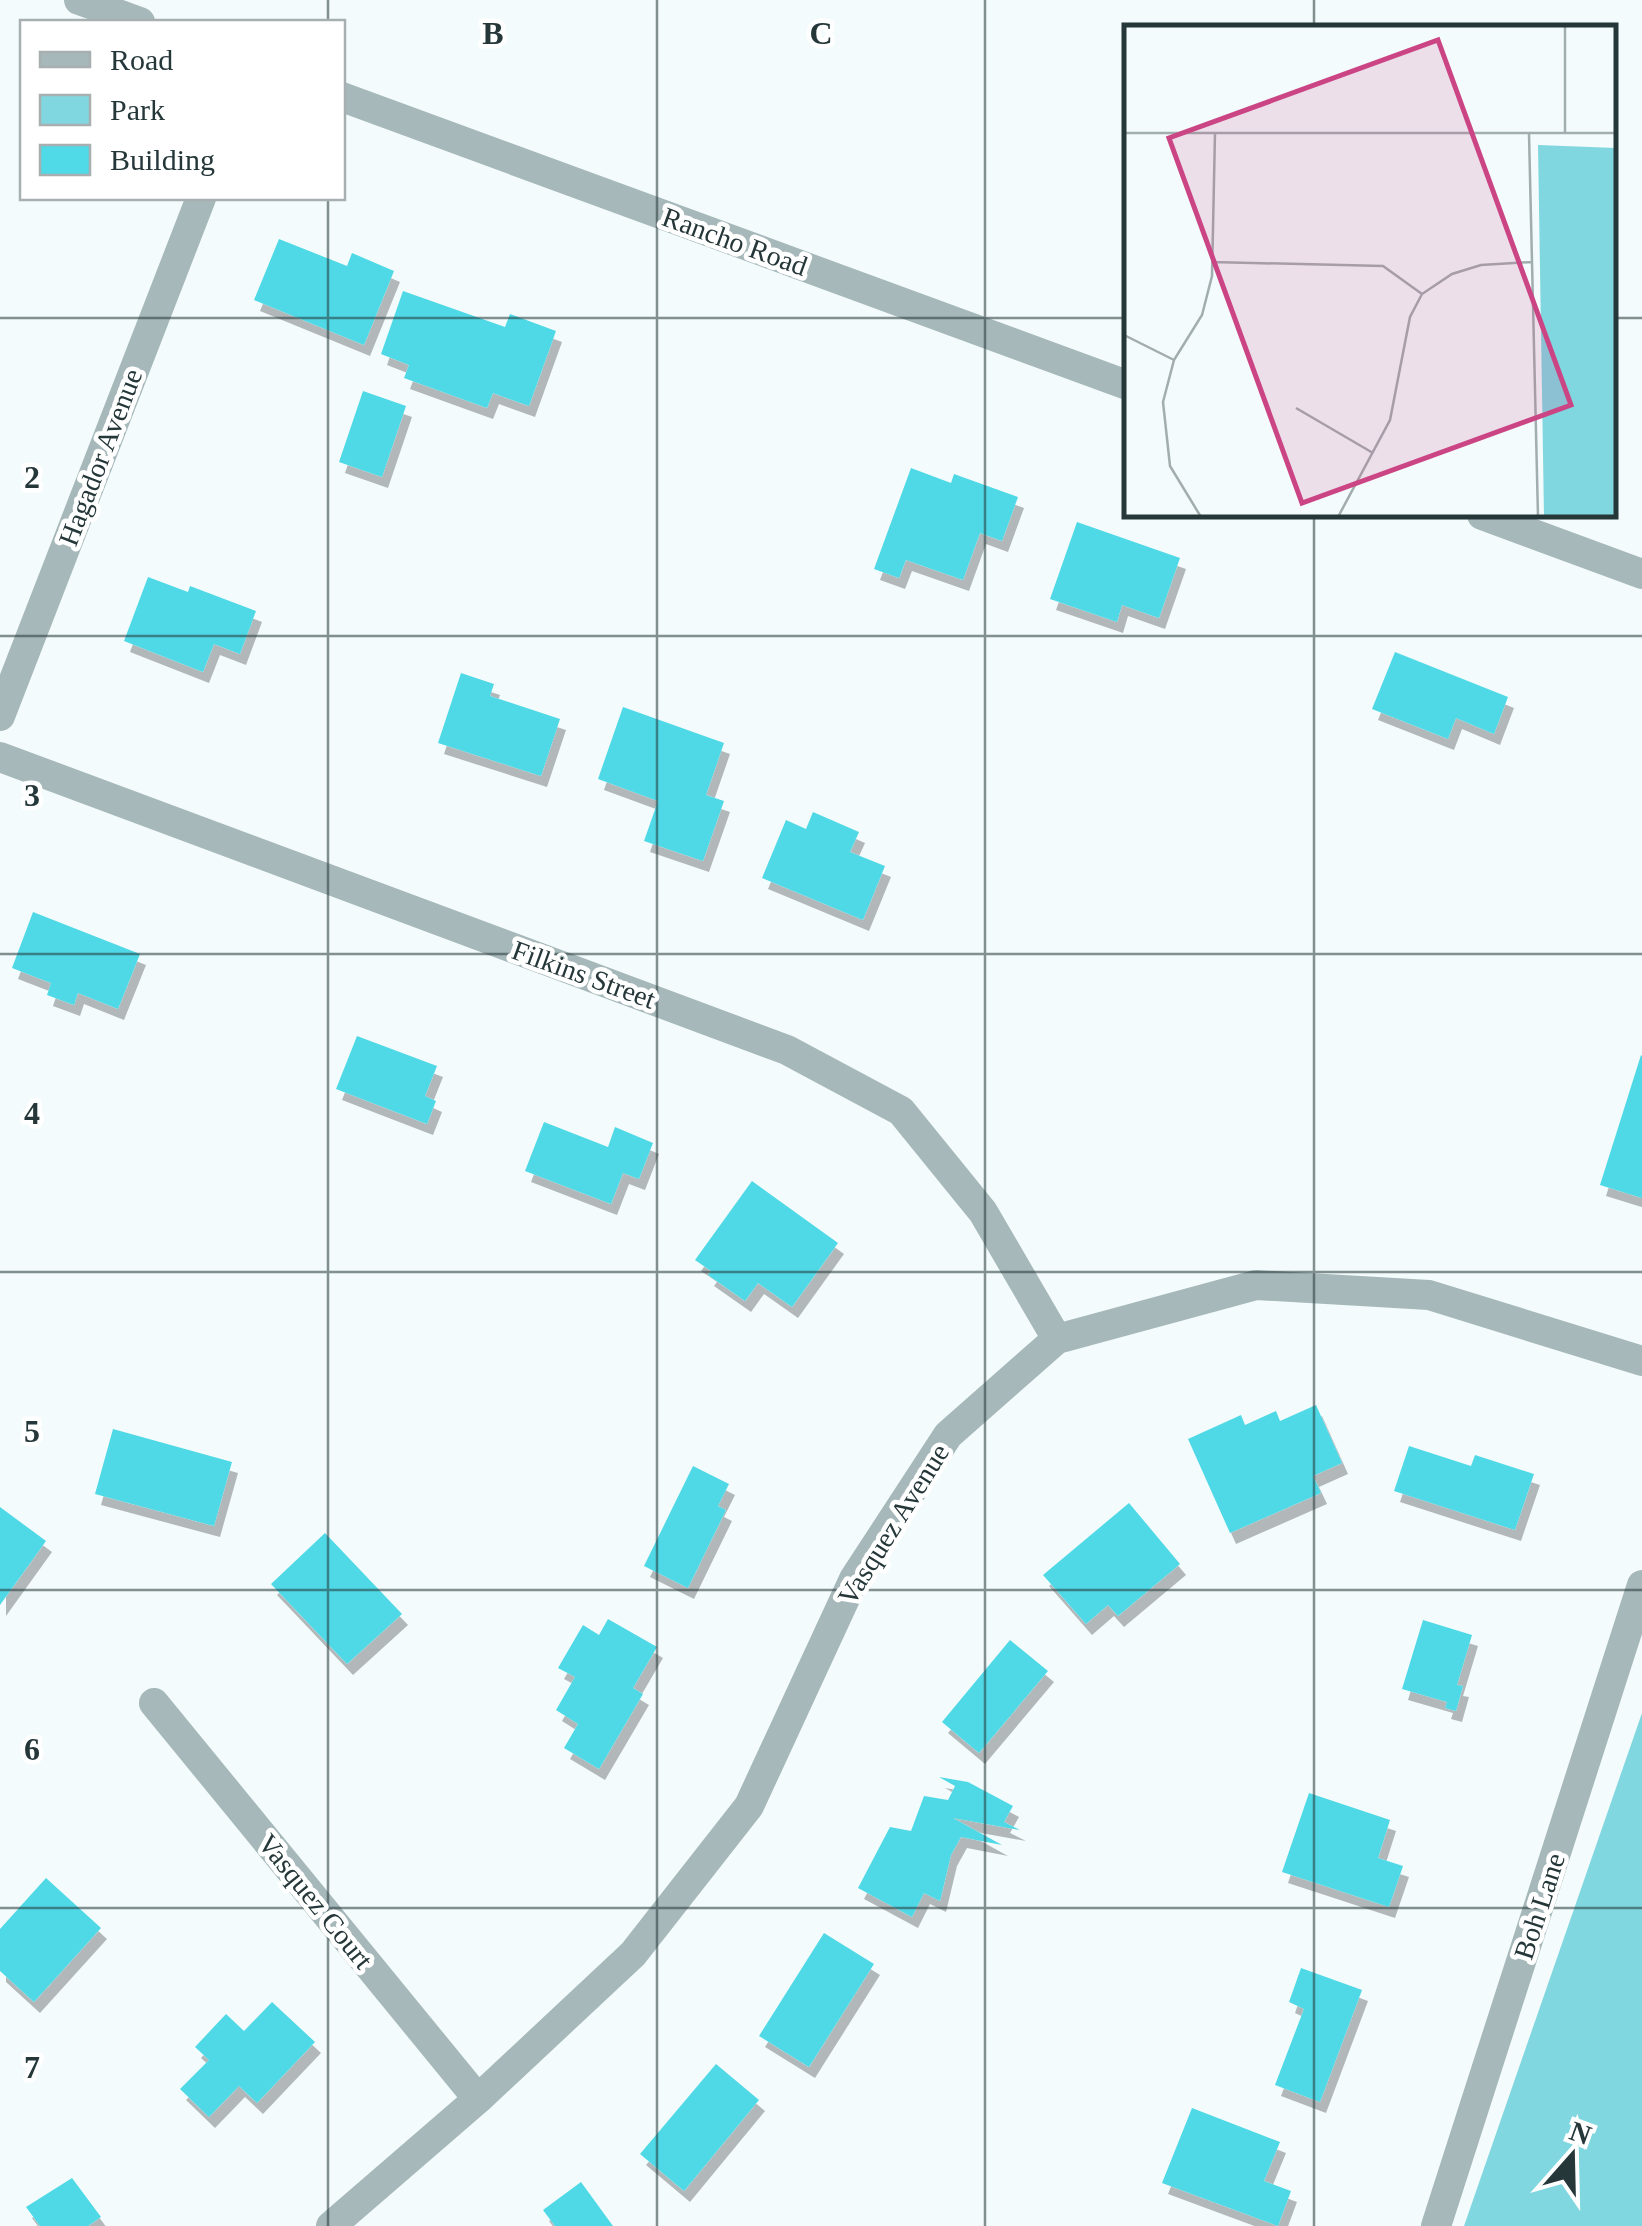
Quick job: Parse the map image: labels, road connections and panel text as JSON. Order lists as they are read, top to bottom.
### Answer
{
  "streets": {
    "street": [
      "Rancho Road",
      "Hagador Avenue",
      "Filkins Street",
      "Vasquez Avenue",
      "Vasquez Court",
      "Boh Lane"
    ]
  },
  "crossings": [
    ["Filkins Street", "Vasquez Avenue"],
    ["Vasquez Avenue", "Vasquez Court"]
  ],
  "legend": ["Road", "Park", "Building"],
  "north": "top",
  "grid": {
    "columns": ["B", "C"],
    "rows": [
      "2",
      "3",
      "4",
      "5",
      "6",
      "7"
    ]
  }
}
